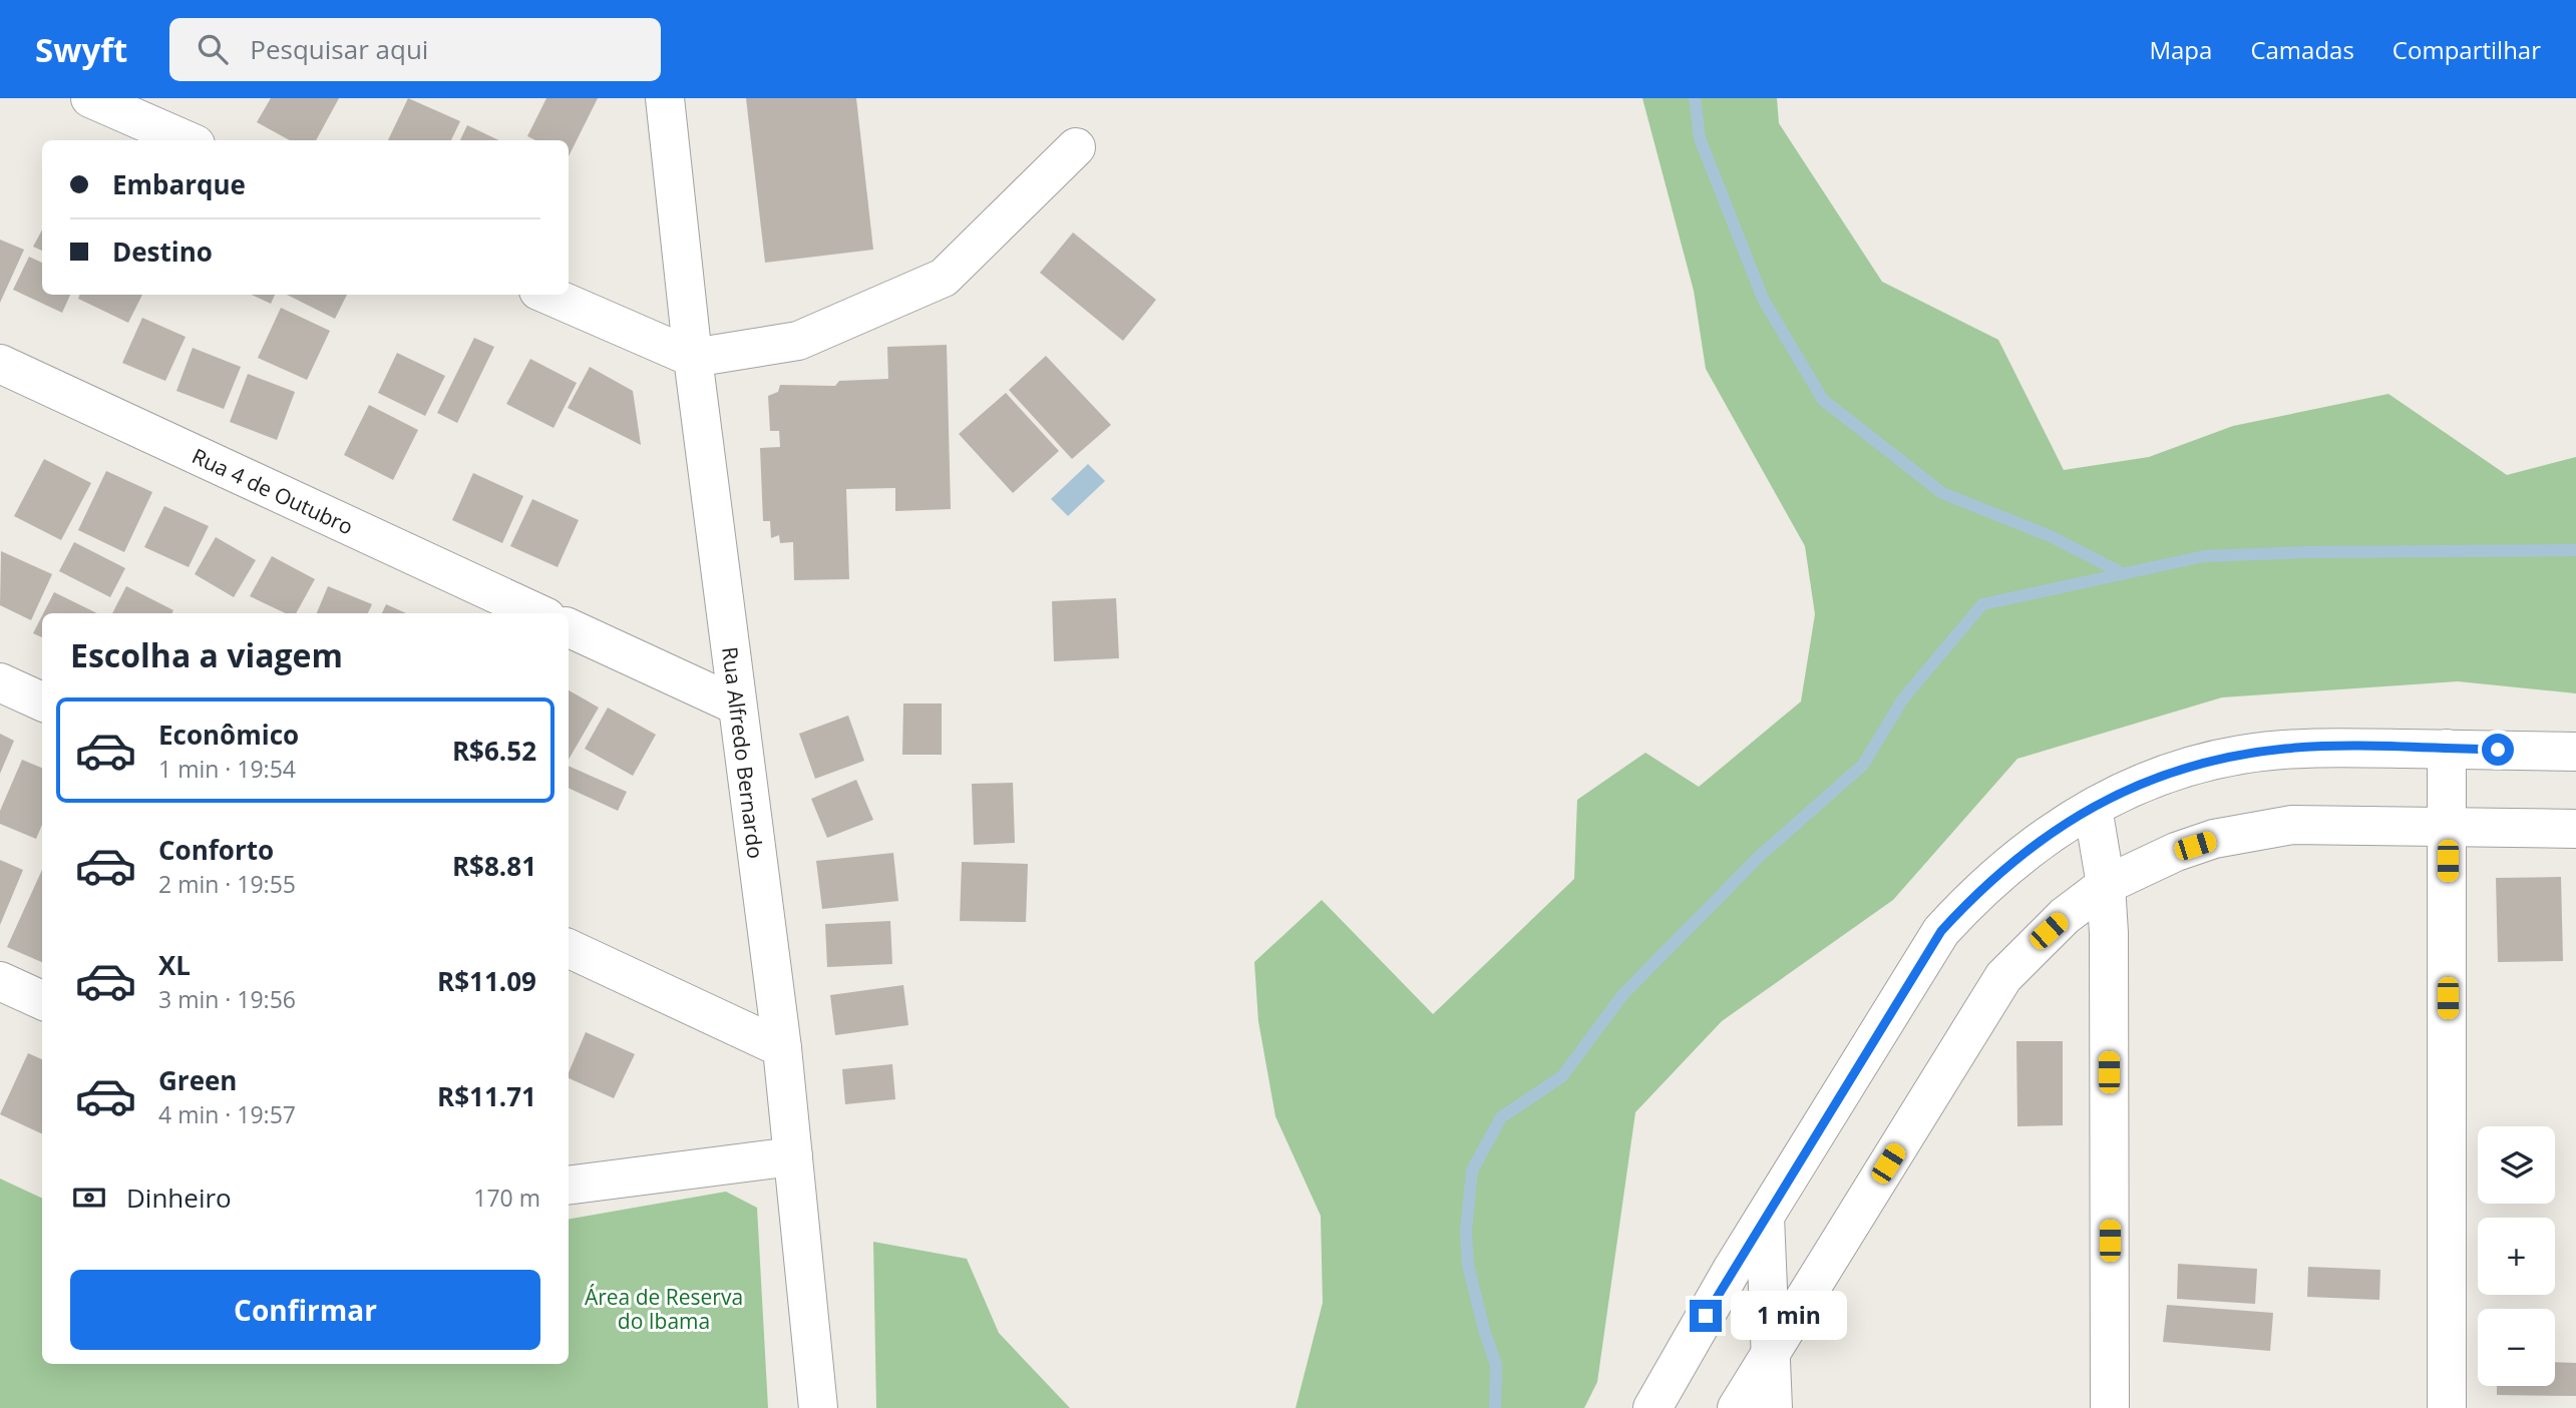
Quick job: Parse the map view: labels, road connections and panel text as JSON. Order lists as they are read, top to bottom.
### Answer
{
  "streets": {
    "street": ["Rua 4 de Outubro", "Rua Alfredo Bernardo"]
  },
  "parks": ["Área de Reserva do Ibama"],
  "page": {
    "header": "Swyft",
    "search": "Pesquisar aqui",
    "nav": ["Mapa", "Camadas", "Compartilhar"],
    "banner": ["Embarque", "Destino"],
    "heading": "Escolha a viagem",
    "list": [
      {
        "name": "Econômico",
        "note": "1 min · 19:54",
        "value": "R$6.52"
      },
      {
        "name": "Conforto",
        "note": "2 min · 19:55",
        "value": "R$8.81"
      },
      {
        "name": "XL",
        "note": "3 min · 19:56",
        "value": "R$11.09"
      },
      {
        "name": "Green",
        "note": "4 min · 19:57",
        "value": "R$11.71"
      }
    ],
    "map_buttons": ["+", "−"],
    "pay": ["Dinheiro", "170 m"],
    "buttons": "Confirmar",
    "bubble": "1 min"
  }
}
